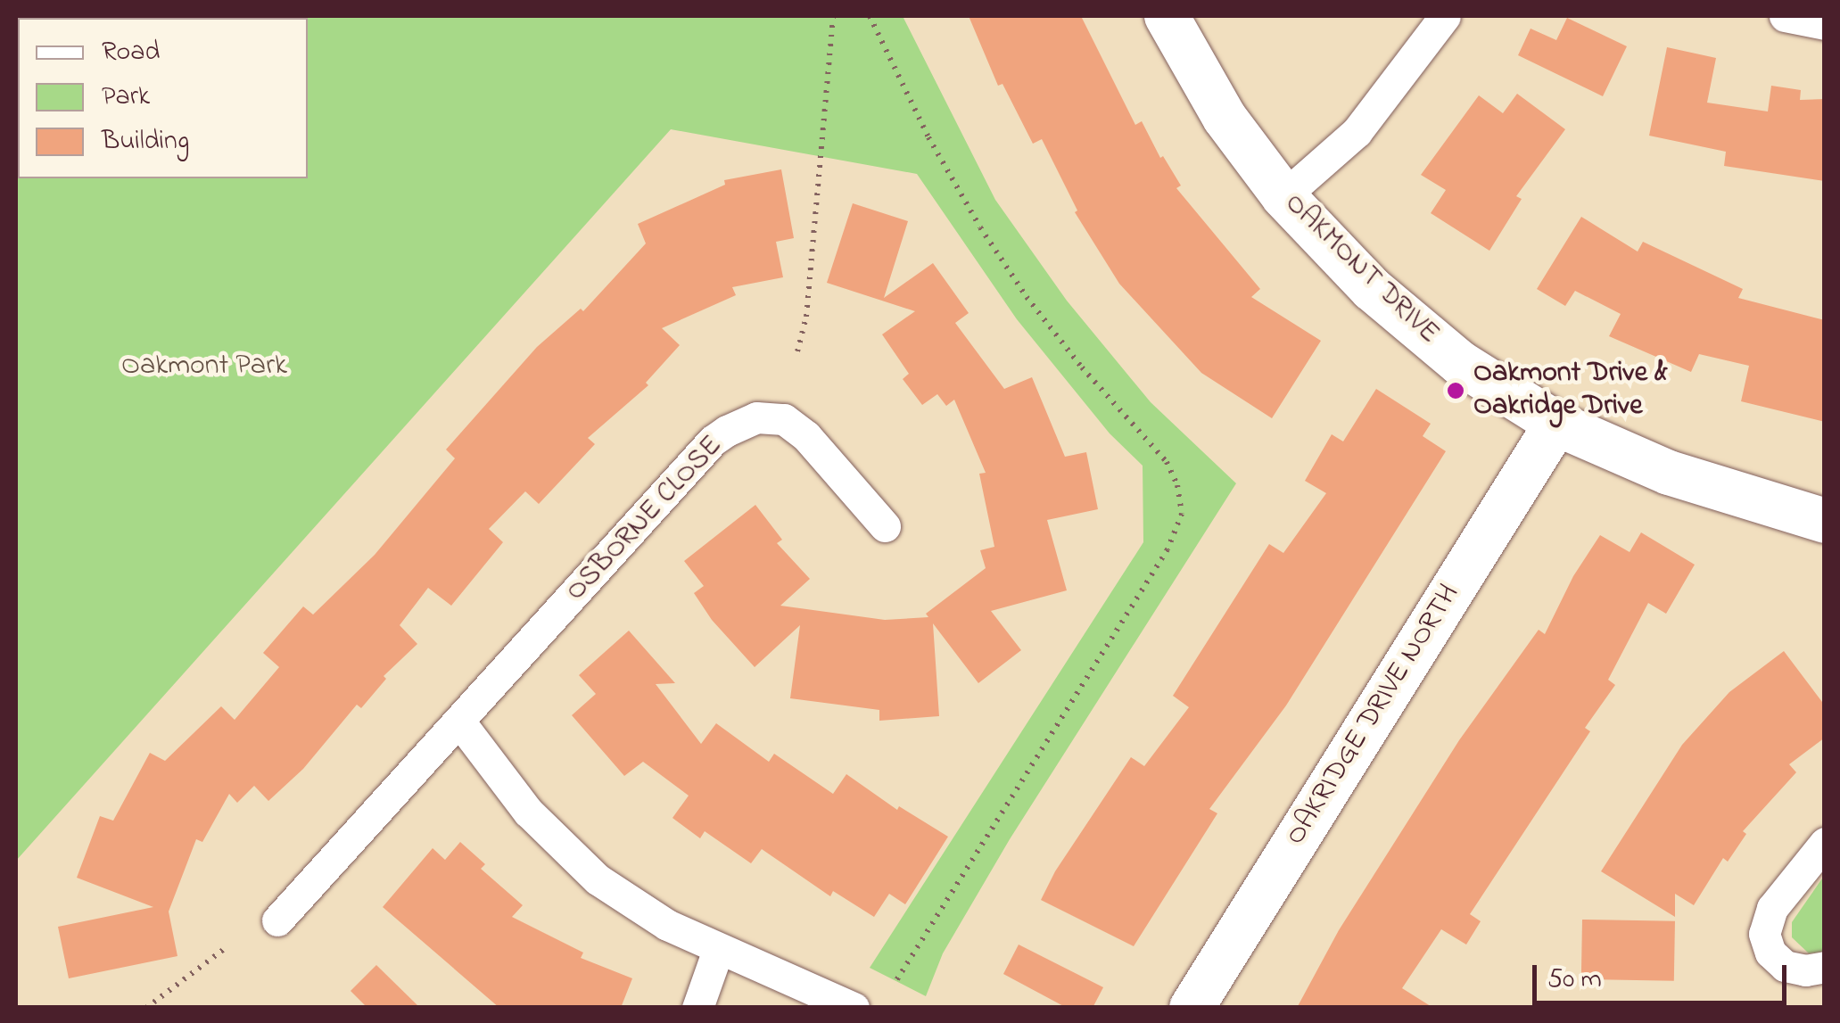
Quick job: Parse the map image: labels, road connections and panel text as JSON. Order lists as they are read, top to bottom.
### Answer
{
  "streets": {
    "street": ["OAKMONT DRIVE", "OSBORNE CLOSE", "OAKRIDGE DRIVE NORTH"]
  },
  "crossings": [
    ["OAKMONT DRIVE", "OAKRIDGE DRIVE NORTH"]
  ],
  "parks": ["Oakmont Park"],
  "places": ["Oakmont Drive & Oakridge Drive"],
  "legend": ["Road", "Park", "Building"],
  "scale_bar": "50 m"
}
